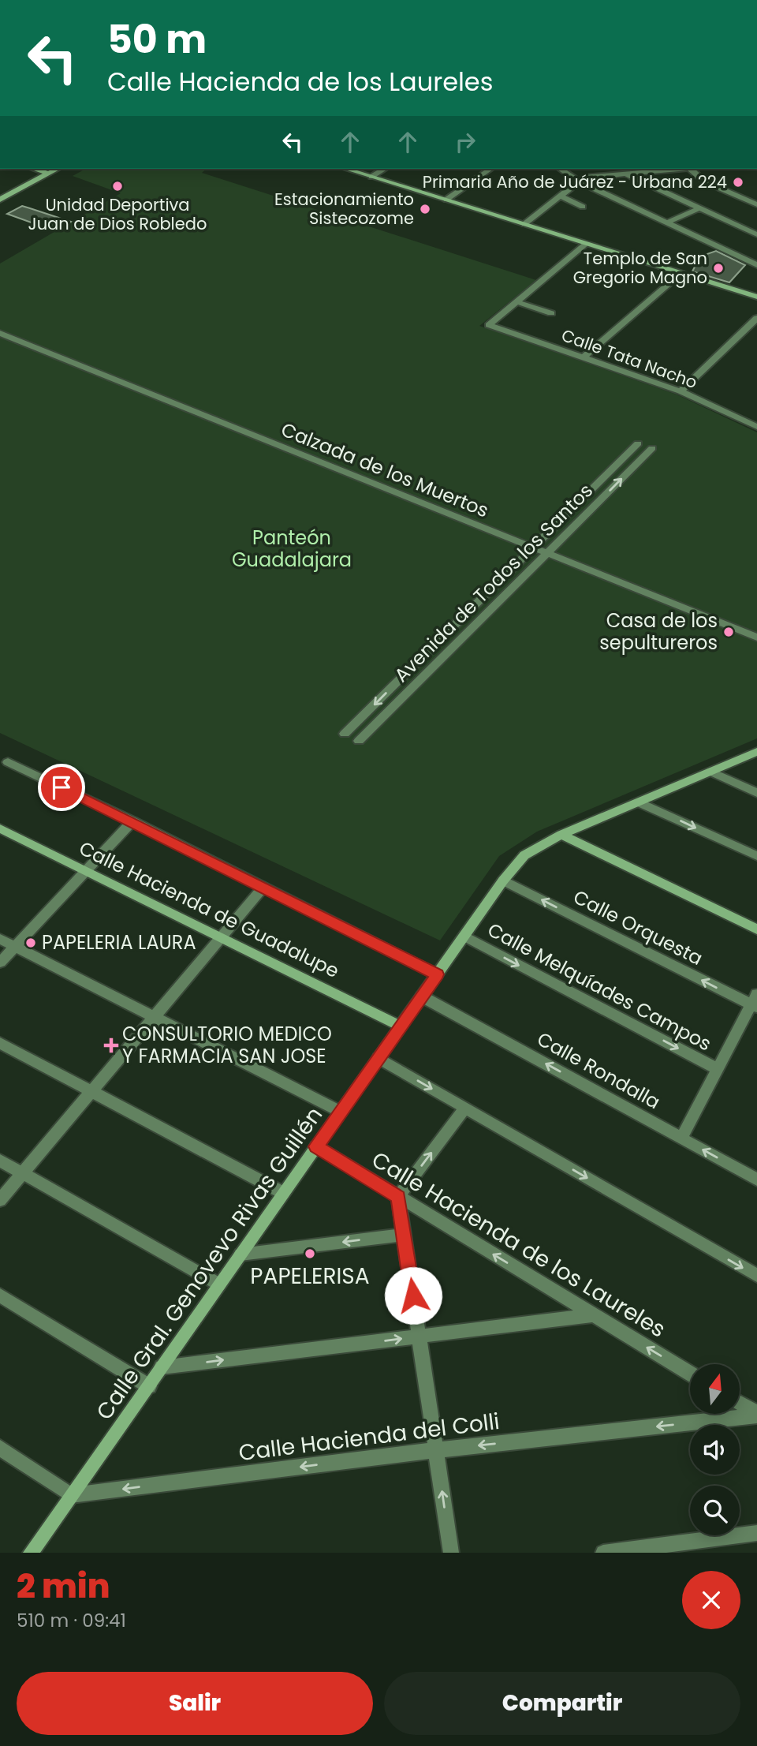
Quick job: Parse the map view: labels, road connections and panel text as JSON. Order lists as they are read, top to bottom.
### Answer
{
  "streets": {
    "street": [
      "Calle Tata Nacho",
      "Calzada de los Muertos",
      "Avenida de Todos los Santos",
      "Calle Hacienda de Guadalupe",
      "Calle Orquesta",
      "Calle Melquíades Campos",
      "Calle Rondalla",
      "Calle Hacienda de los Laureles",
      "Calle Gral. Genovevo Rivas Guillén",
      "Calle Hacienda del Colli"
    ]
  },
  "crossings": [
    ["Calzada de los Muertos", "Avenida de Todos los Santos"],
    ["Calle Hacienda de Guadalupe", "Calle Gral. Genovevo Rivas Guillén"],
    ["Calle Orquesta", "Calle Gral. Genovevo Rivas Guillén"],
    ["Calle Melquíades Campos", "Calle Gral. Genovevo Rivas Guillén"],
    ["Calle Rondalla", "Calle Gral. Genovevo Rivas Guillén"],
    ["Calle Hacienda de los Laureles", "Calle Gral. Genovevo Rivas Guillén"],
    ["Calle Gral. Genovevo Rivas Guillén", "Calle Hacienda del Colli"]
  ],
  "one_way": ["Calle Melquíades Campos", "Calle Hacienda de los Laureles", "Calle Hacienda del Colli"],
  "parks": ["Panteón Guadalajara"],
  "places": {
    "other": [
      "Primaria Año de Juárez - Urbana 224",
      "Unidad Deportiva Juan de Dios Robledo",
      "Estacionamiento Sistecozome",
      "Templo de San Gregorio Magno",
      "Casa de los sepultureros",
      "PAPELERIA LAURA",
      "PAPELERISA"
    ],
    "health": ["CONSULTORIO MEDICO Y FARMACIA SAN JOSE"]
  },
  "north": "top",
  "page": {
    "turn": ["50 m", "Calle Hacienda de los Laureles"],
    "heading": ["2 min", "510 m · 09:41"],
    "buttons": ["Salir", "Compartir"]
  }
}
